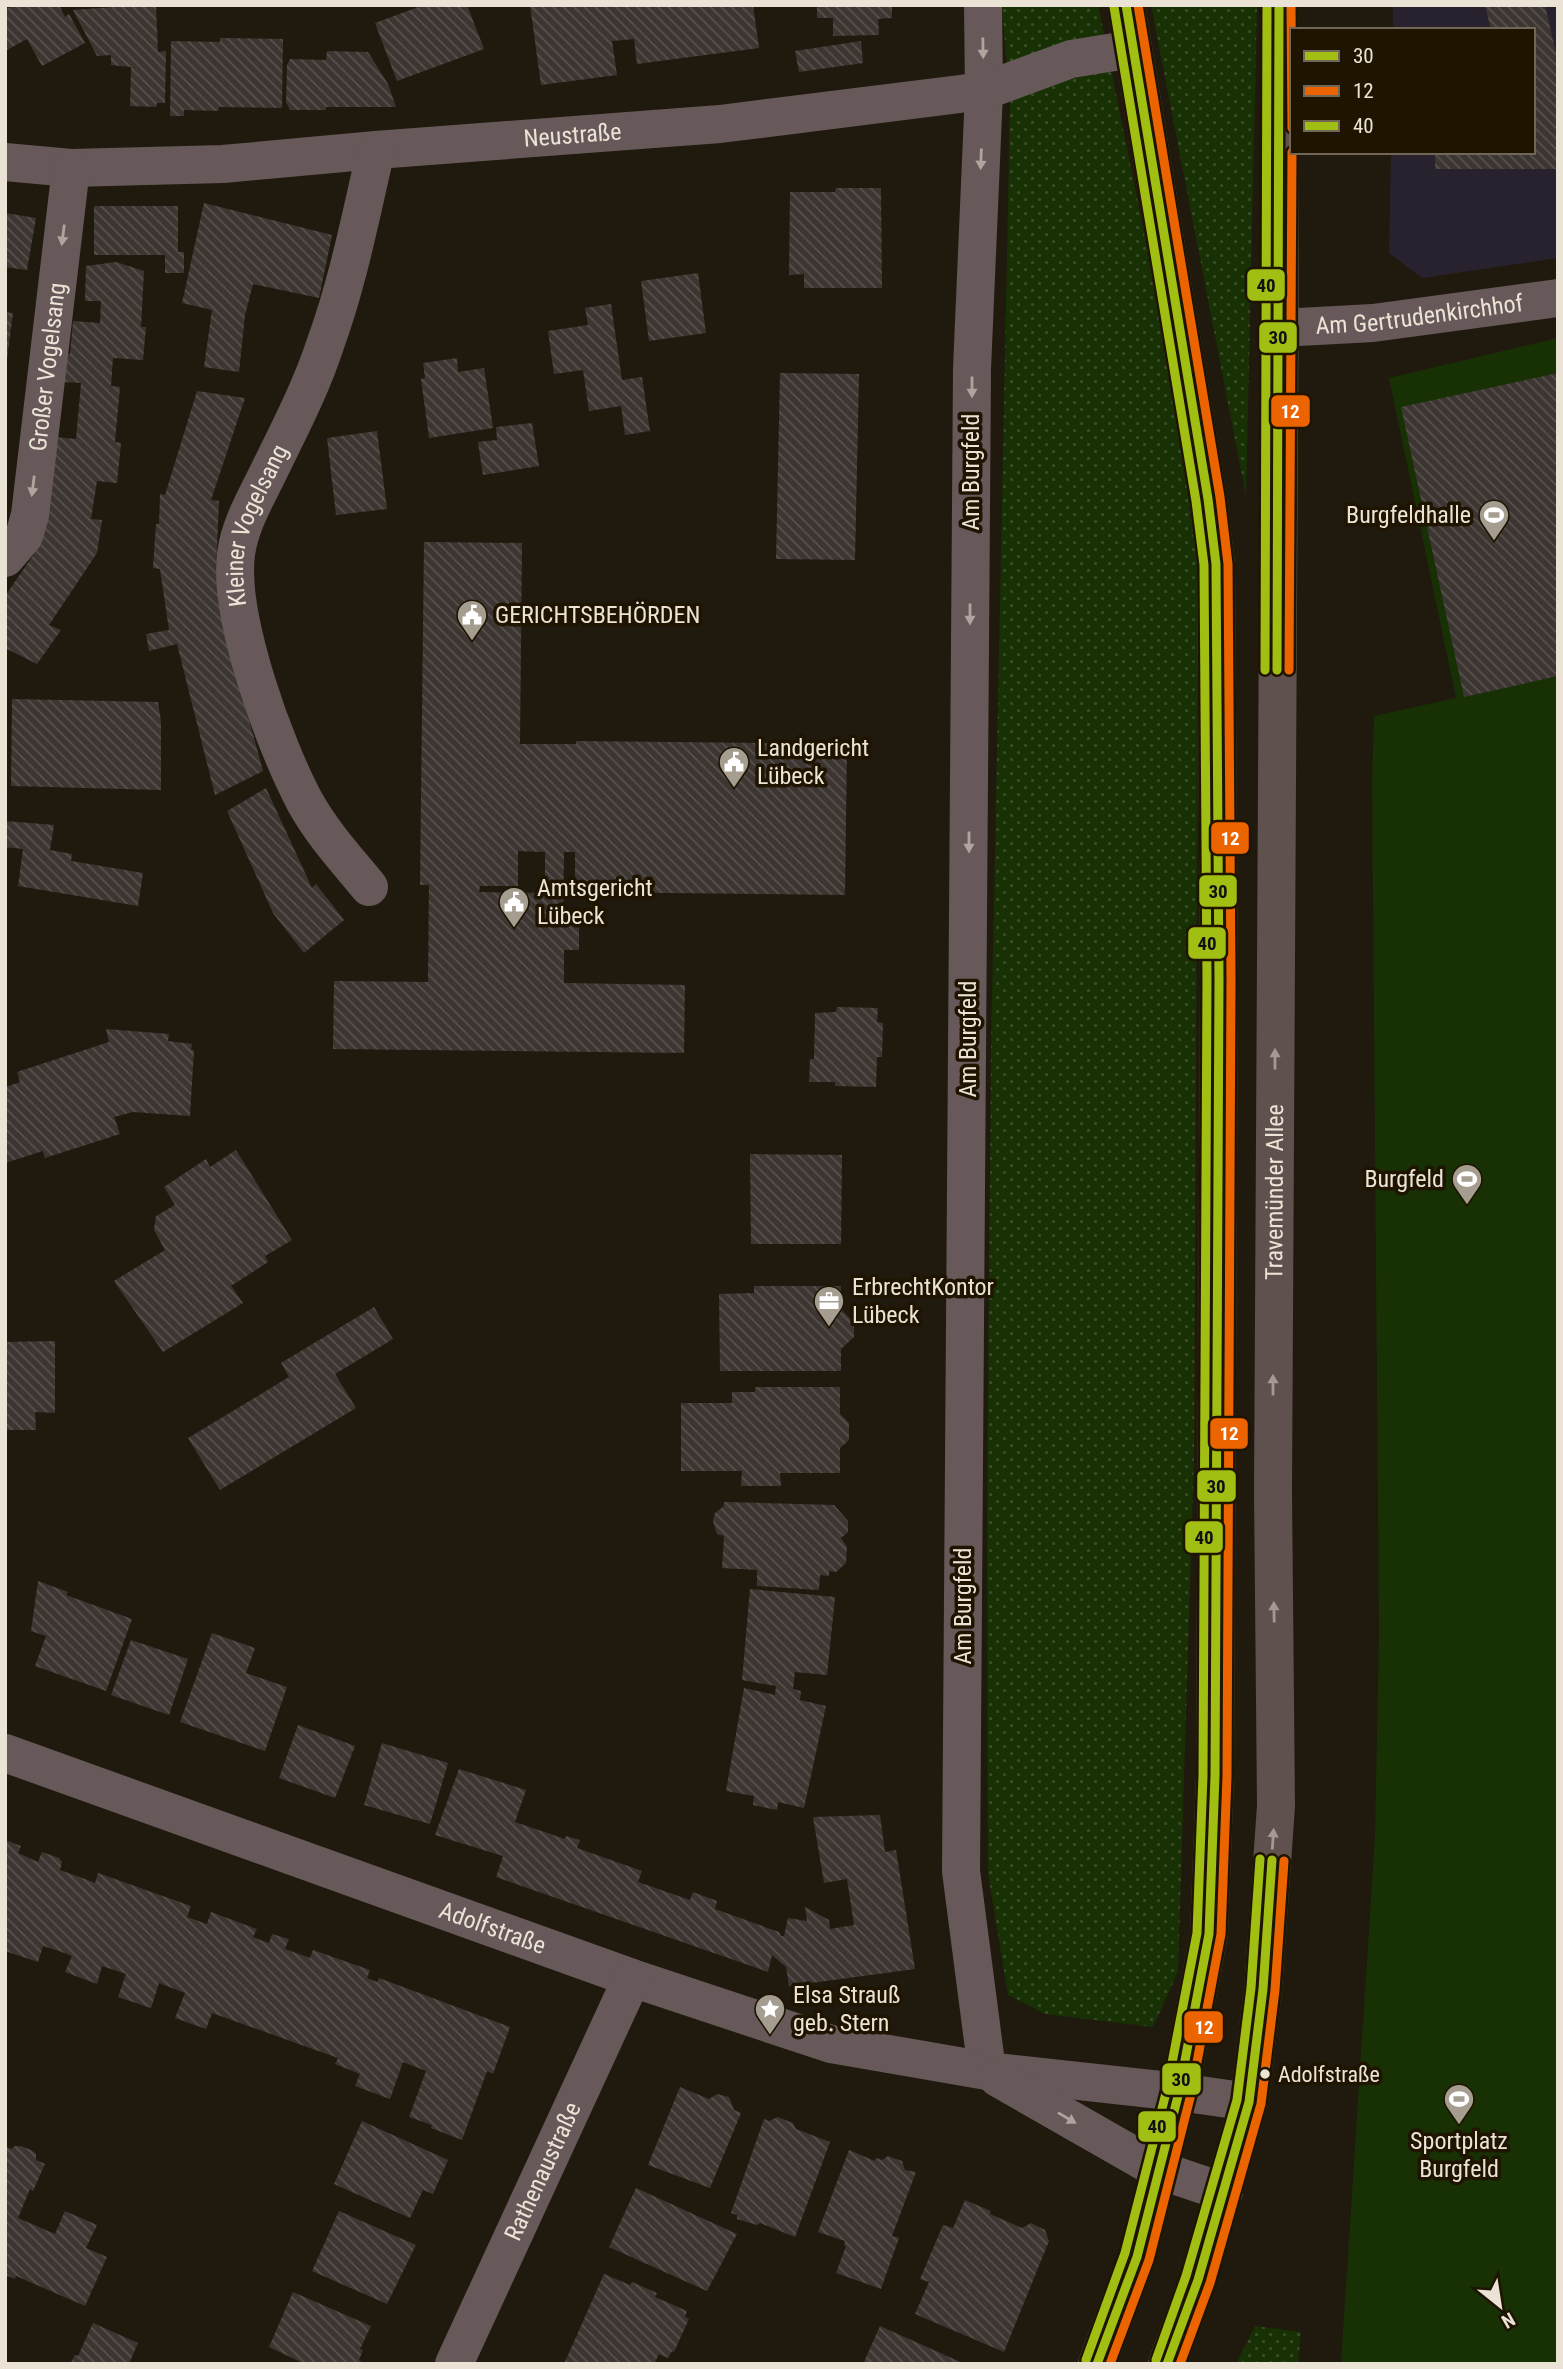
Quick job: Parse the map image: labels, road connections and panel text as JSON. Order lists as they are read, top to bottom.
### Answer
{
  "streets": {
    "main road": ["Travemünder Allee"],
    "street": [
      "Neustraße",
      "Am Gertrudenkirchhof",
      "Großer Vogelsang",
      "Am Burgfeld",
      "Kleiner Vogelsang",
      "Adolfstraße",
      "Rathenaustraße"
    ]
  },
  "crossings": [
    ["Neustraße", "Großer Vogelsang"],
    ["Neustraße", "Am Burgfeld"],
    ["Neustraße", "Kleiner Vogelsang"],
    ["Am Gertrudenkirchhof", "Travemünder Allee"],
    ["Am Burgfeld", "Adolfstraße"],
    ["Travemünder Allee", "Adolfstraße"],
    ["Adolfstraße", "Rathenaustraße"]
  ],
  "one_way": ["Großer Vogelsang", "Am Burgfeld"],
  "places": {
    "sports": ["Burgfeldhalle", "Burgfeld", "Sportplatz Burgfeld"],
    "public building": ["GERICHTSBEHÖRDEN", "Landgericht Lübeck", "Amtsgericht Lübeck"],
    "office": ["ErbrechtKontor Lübeck"],
    "place": ["Elsa Strauß geb. Stern"],
    "other": ["Adolfstraße"]
  },
  "lines": ["transit line 30", "transit line 12", "transit line 40"],
  "legend": ["30", "12", "40"],
  "north": "bottom right"
}
